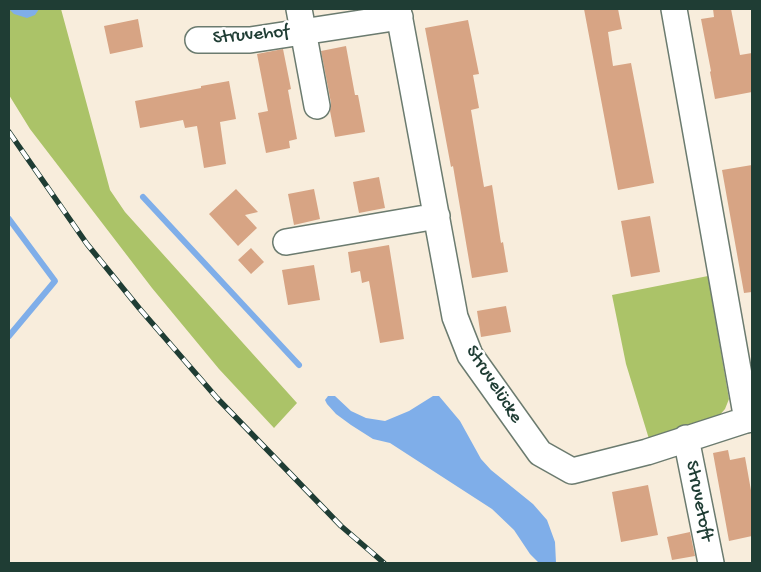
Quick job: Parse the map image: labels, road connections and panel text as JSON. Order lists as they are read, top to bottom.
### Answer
{
  "streets": {
    "street": ["Struvehof", "Struvelücke", "Struvetoft"]
  },
  "crossings": [
    ["Struvehof", "Struvelücke"],
    ["Struvelücke", "Struvetoft"]
  ]
}
